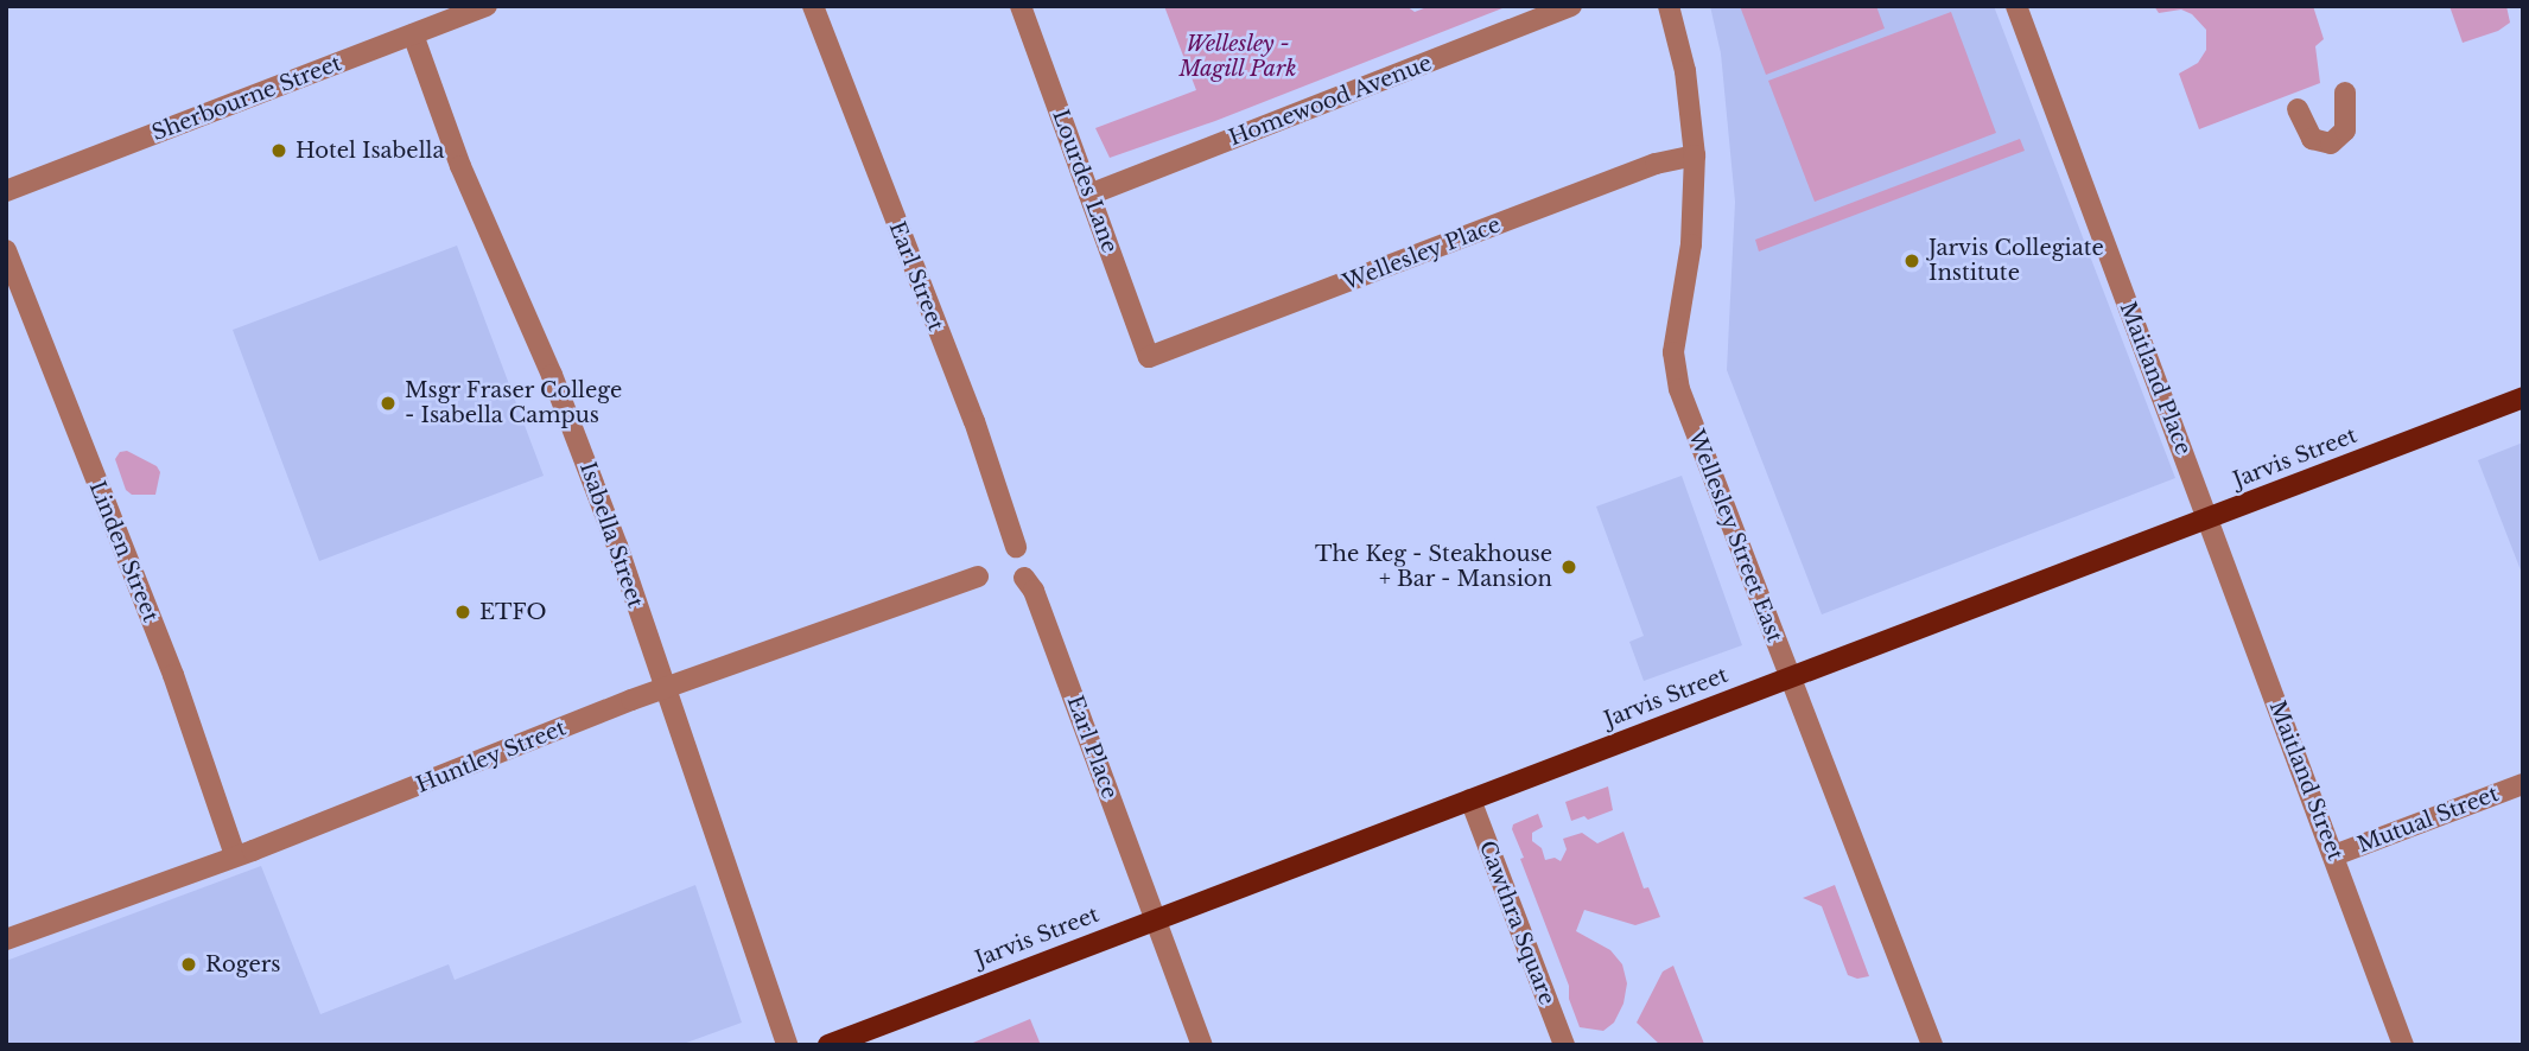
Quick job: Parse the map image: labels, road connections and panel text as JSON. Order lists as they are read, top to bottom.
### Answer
{
  "streets": {
    "main road": ["Jarvis Street"],
    "street": [
      "Sherbourne Street",
      "Homewood Avenue",
      "Lourdes Lane",
      "Wellesley Place",
      "Earl Street",
      "Maitland Place",
      "Isabella Street",
      "Wellesley Street East",
      "Linden Street",
      "Earl Place",
      "Huntley Street",
      "Maitland Street",
      "Mutual Street",
      "Cawthra Square"
    ]
  },
  "crossings": [
    ["Sherbourne Street", "Isabella Street"],
    ["Homewood Avenue", "Lourdes Lane"],
    ["Lourdes Lane", "Wellesley Place"],
    ["Wellesley Place", "Wellesley Street East"],
    ["Maitland Place", "Jarvis Street"],
    ["Maitland Place", "Maitland Street"],
    ["Jarvis Street", "Wellesley Street East"],
    ["Jarvis Street", "Earl Place"],
    ["Jarvis Street", "Maitland Street"],
    ["Jarvis Street", "Cawthra Square"],
    ["Isabella Street", "Huntley Street"],
    ["Linden Street", "Huntley Street"],
    ["Maitland Street", "Mutual Street"]
  ],
  "parks": ["Wellesley - Magill Park"],
  "places": [
    "Hotel Isabella",
    "Jarvis Collegiate Institute",
    "Msgr Fraser College - Isabella Campus",
    "The Keg - Steakhouse + Bar - Mansion",
    "ETFO",
    "Rogers"
  ]
}
